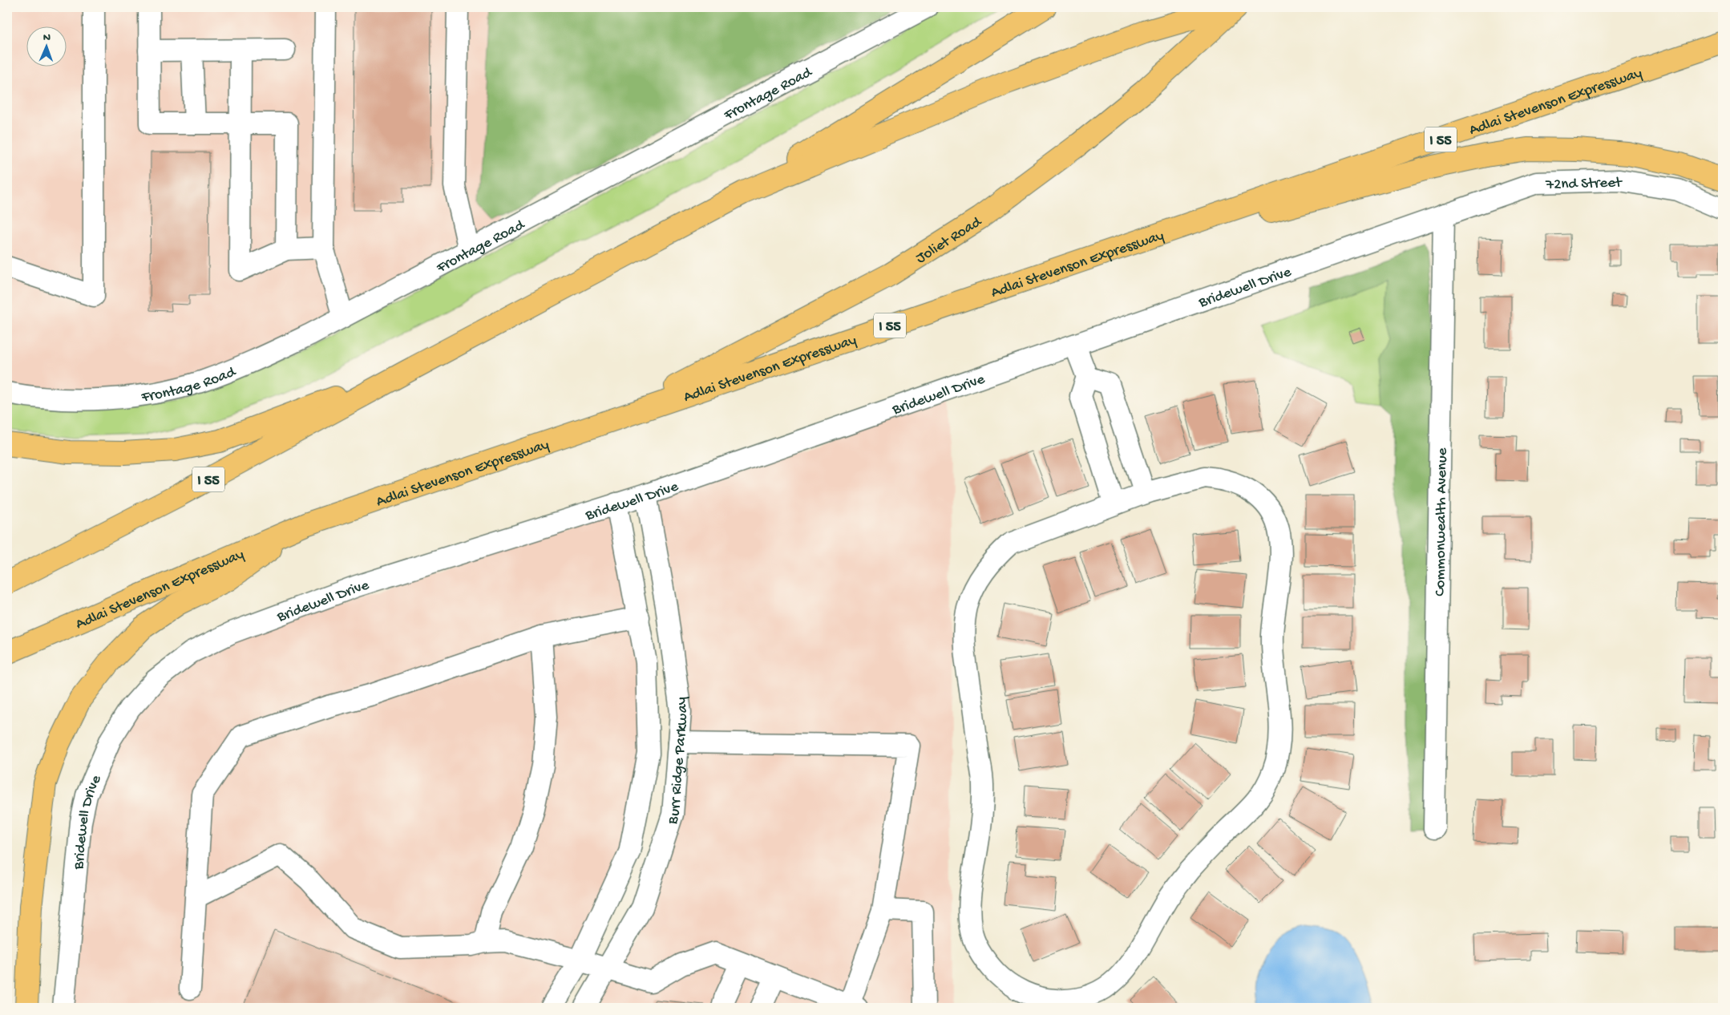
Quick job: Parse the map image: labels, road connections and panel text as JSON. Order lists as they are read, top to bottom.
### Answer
{
  "streets": {
    "highway": ["Adlai Stevenson Expressway", "I 55", "Joliet Road"],
    "street": [
      "Frontage Road",
      "72nd Street",
      "Bridewell Drive",
      "Commonwealth Avenue",
      "Burr Ridge Parkway"
    ]
  },
  "crossings": [
    ["Adlai Stevenson Expressway", "Joliet Road"],
    ["72nd Street", "Bridewell Drive"],
    ["72nd Street", "Commonwealth Avenue"],
    ["Bridewell Drive", "Commonwealth Avenue"],
    ["Bridewell Drive", "Burr Ridge Parkway"]
  ],
  "north": "top"
}
